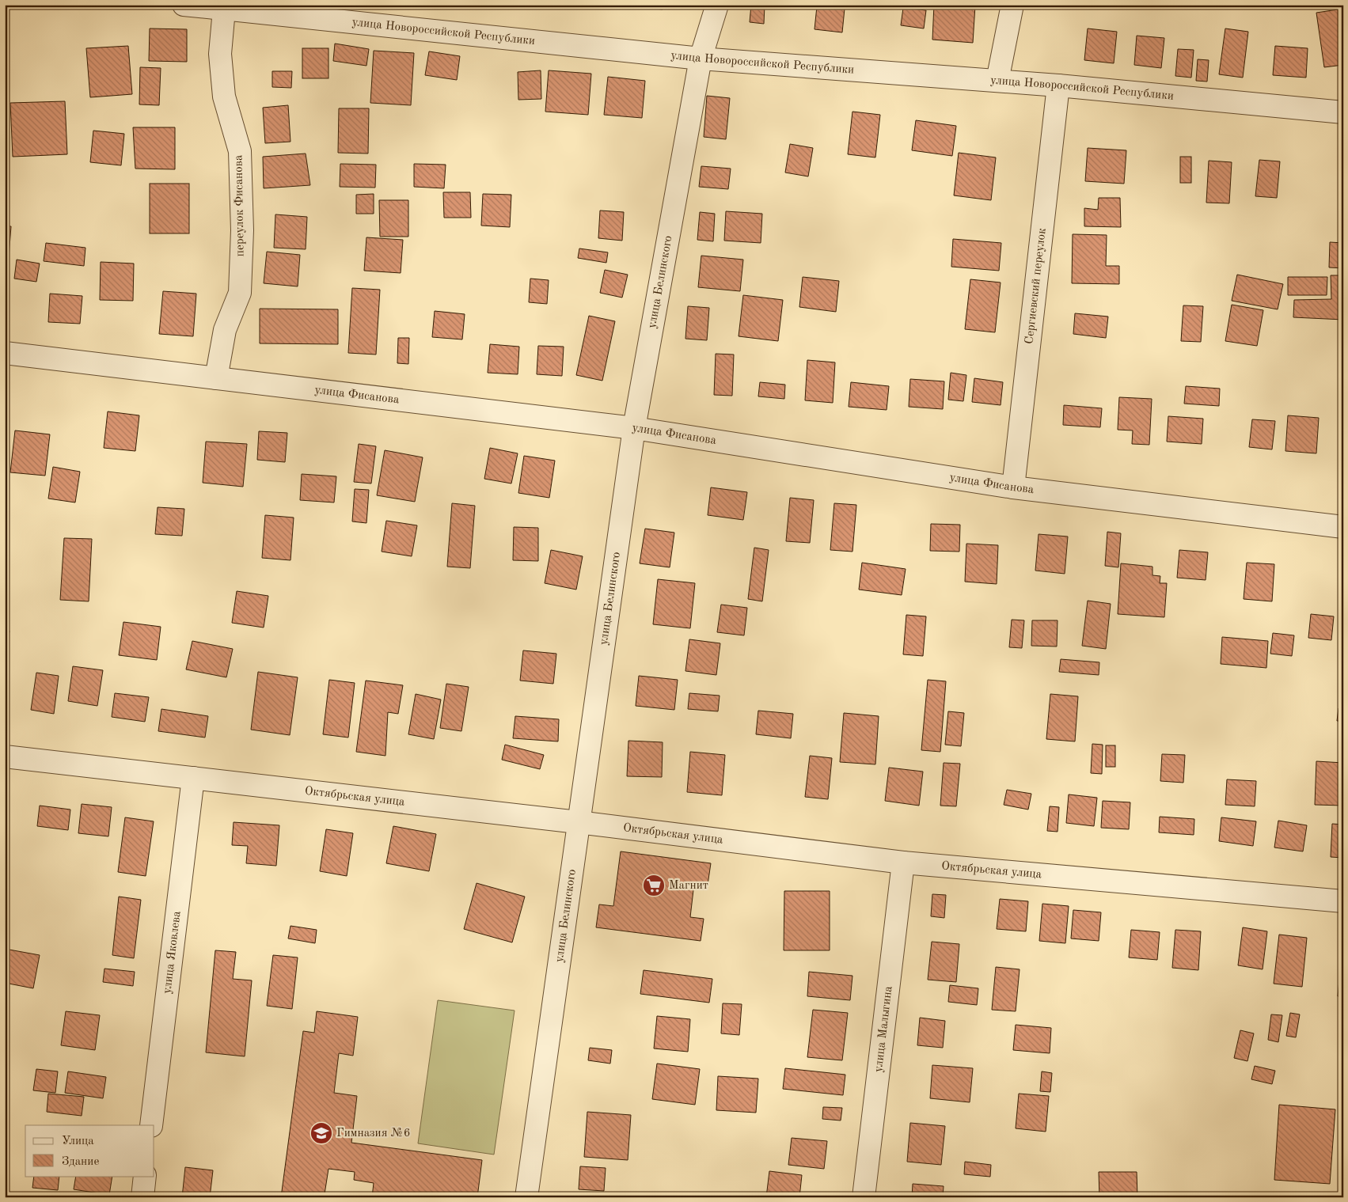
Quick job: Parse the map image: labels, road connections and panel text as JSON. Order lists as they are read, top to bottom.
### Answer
{
  "streets": {
    "street": [
      "улица Новороссийской Республики",
      "переулок Фисанова",
      "улица Белинского",
      "Сергиевский переулок",
      "улица Фисанова",
      "Октябрьская улица",
      "улица Яковлева",
      "улица Малыгина"
    ]
  },
  "crossings": [
    ["улица Новороссийской Республики", "переулок Фисанова"],
    ["улица Новороссийской Республики", "улица Белинского"],
    ["улица Новороссийской Республики", "Сергиевский переулок"],
    ["переулок Фисанова", "улица Фисанова"],
    ["улица Белинского", "улица Фисанова"],
    ["улица Белинского", "Октябрьская улица"],
    ["Сергиевский переулок", "улица Фисанова"],
    ["Октябрьская улица", "улица Яковлева"],
    ["Октябрьская улица", "улица Малыгина"]
  ],
  "places": {
    "supermarket": ["Магнит"],
    "school or university": ["Гимназия №6"]
  },
  "legend": ["Улица", "Здание"]
}
